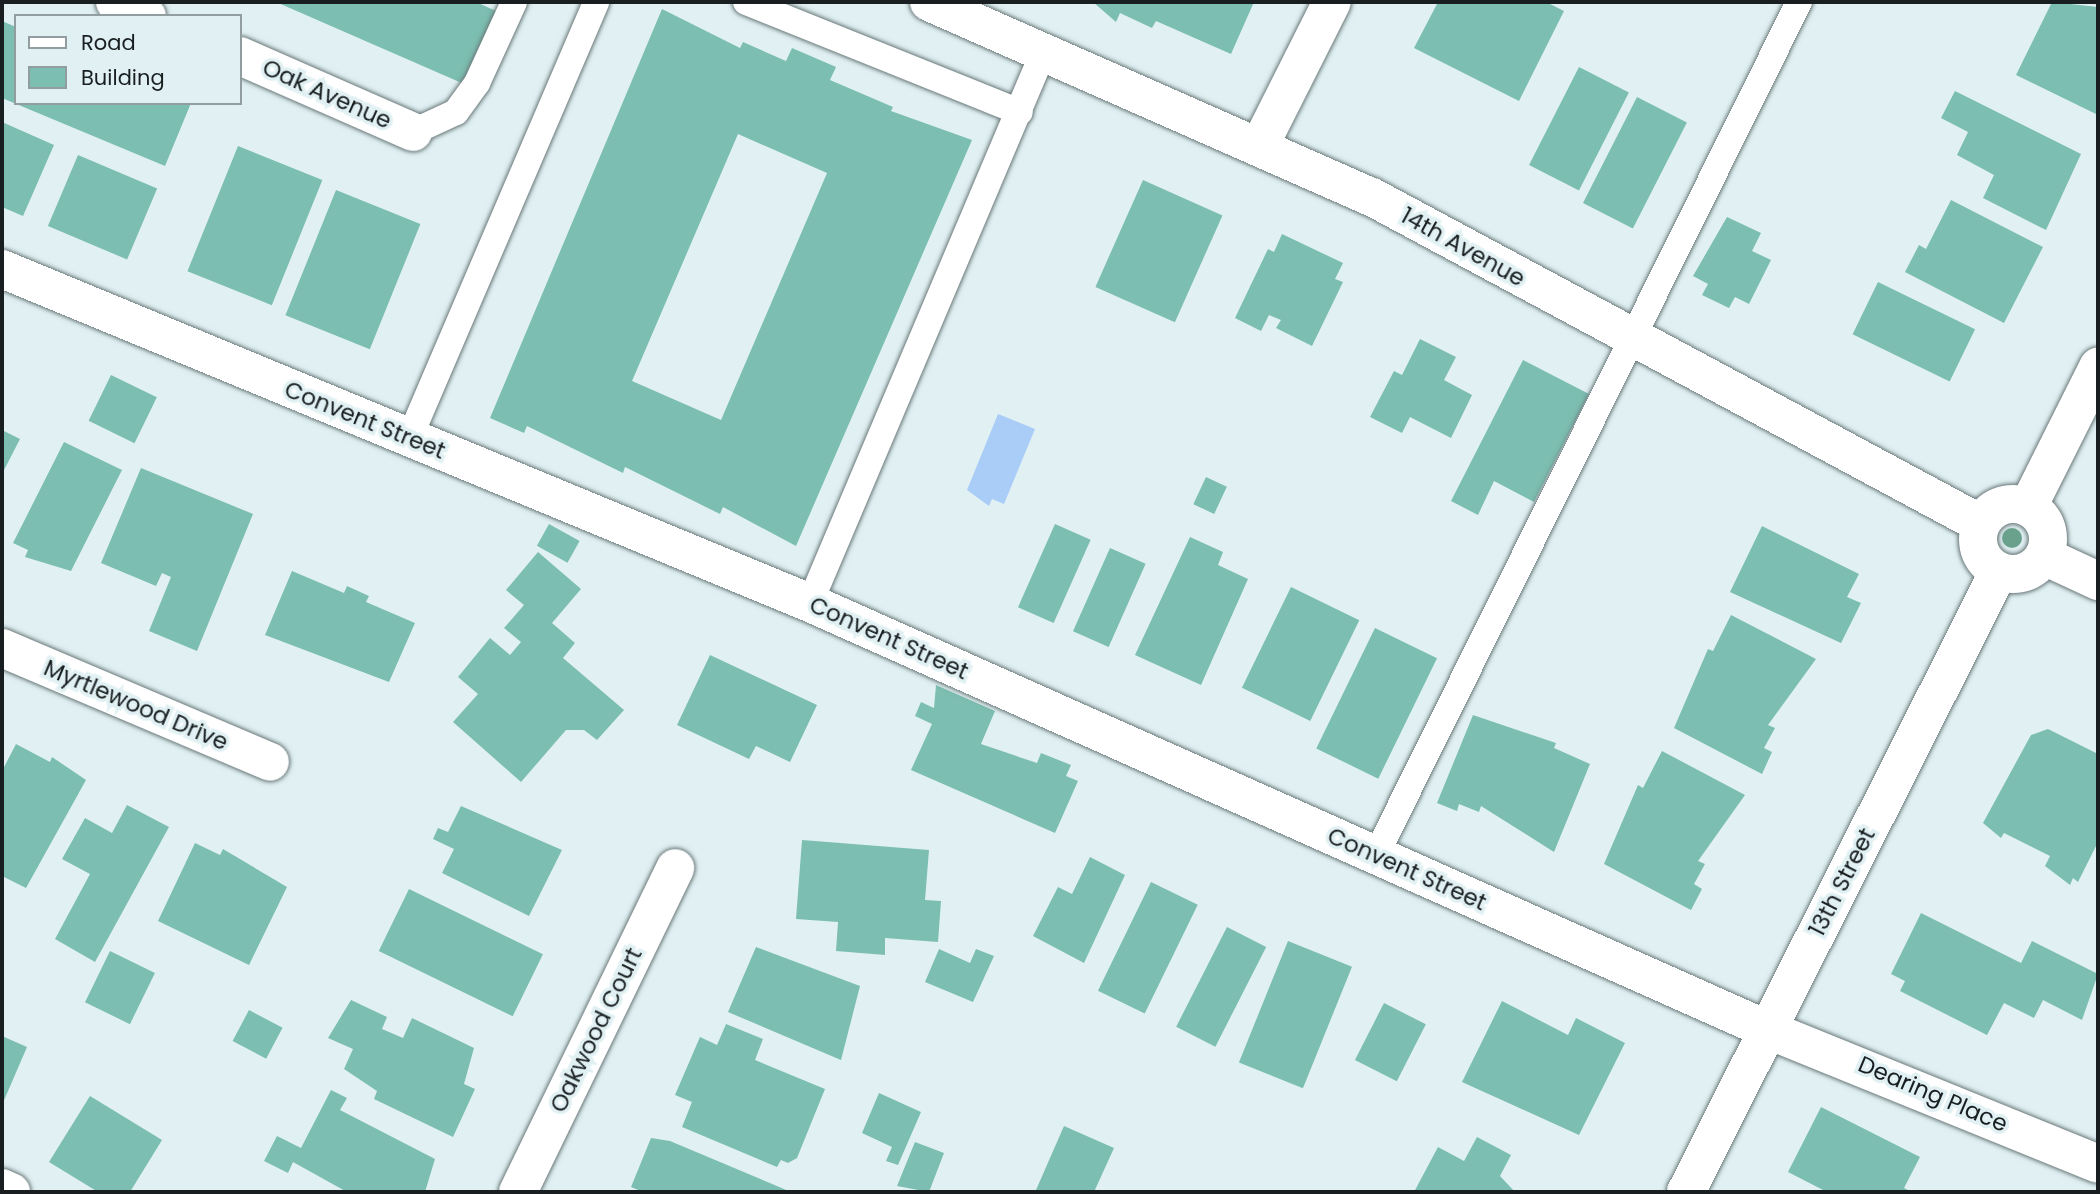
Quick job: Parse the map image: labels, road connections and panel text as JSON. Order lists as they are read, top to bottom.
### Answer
{
  "streets": {
    "street": [
      "Oak Avenue",
      "14th Avenue",
      "Convent Street",
      "Myrtlewood Drive",
      "13th Street",
      "Oakwood Court",
      "Dearing Place"
    ]
  },
  "crossings": [
    ["14th Avenue", "13th Street"],
    ["Convent Street", "13th Street"],
    ["Convent Street", "Dearing Place"],
    ["13th Street", "Dearing Place"]
  ],
  "legend": ["Road", "Building"]
}
